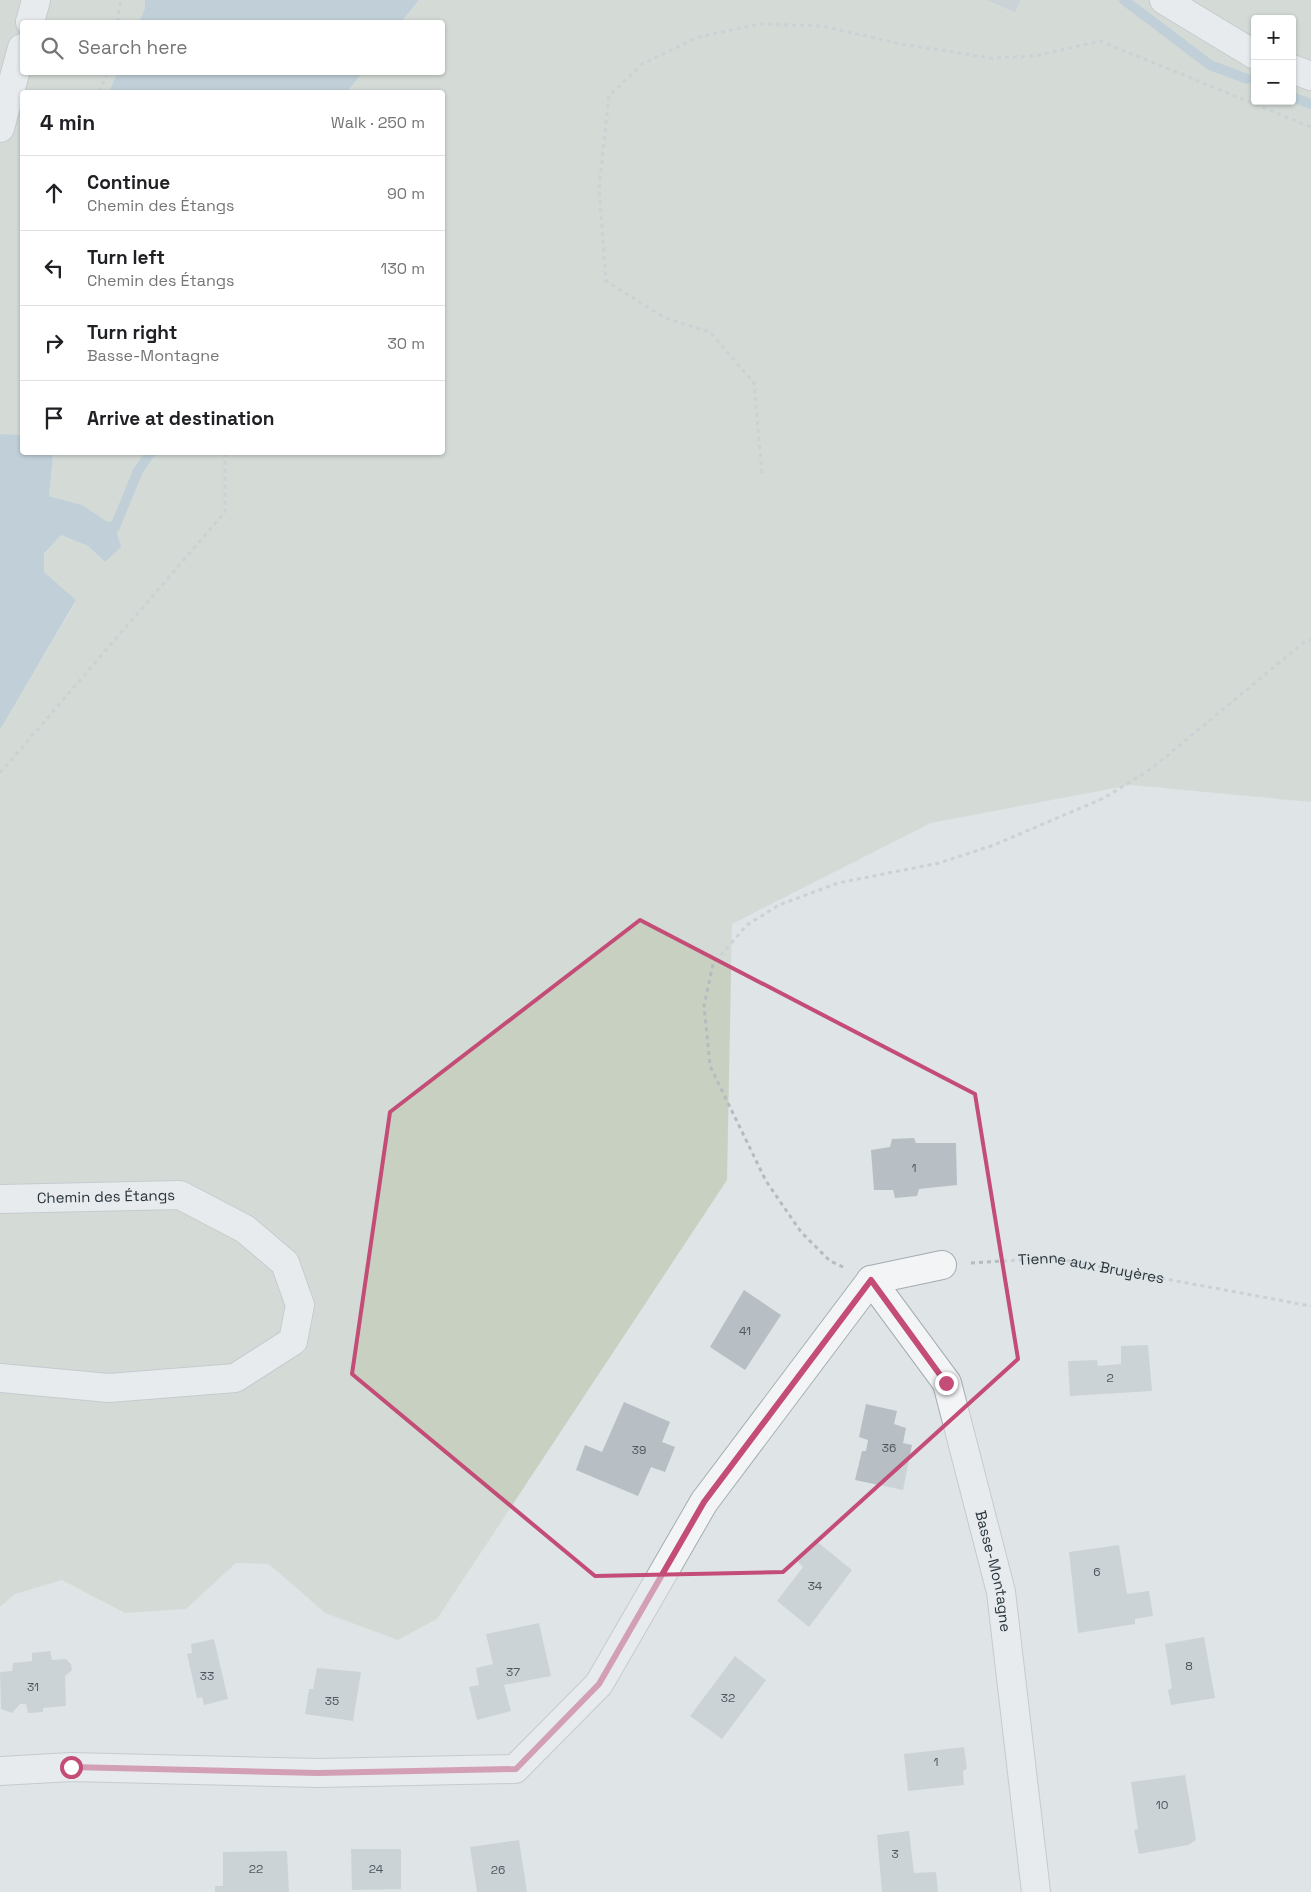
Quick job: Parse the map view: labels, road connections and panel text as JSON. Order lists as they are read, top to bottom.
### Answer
{
  "streets": {
    "street": ["Chemin des Étangs", "Basse-Montagne"],
    "path": ["Tienne aux Bruyères"]
  },
  "house_numbers": [
    "1",
    "41",
    "2",
    "36",
    "39",
    "6",
    "34",
    "8",
    "37",
    "33",
    "31",
    "32",
    "35",
    "1",
    "10",
    "3",
    "22",
    "24",
    "26"
  ],
  "page": {
    "map_buttons": ["+", "−"],
    "search": "Search here",
    "heading": ["4 min", "Walk · 250 m"],
    "list": [
      ["Continue", "Chemin des Étangs", "90 m"],
      ["Turn left", "Chemin des Étangs", "130 m"],
      ["Turn right", "Basse-Montagne", "30 m"],
      "Arrive at destination"
    ]
  }
}
